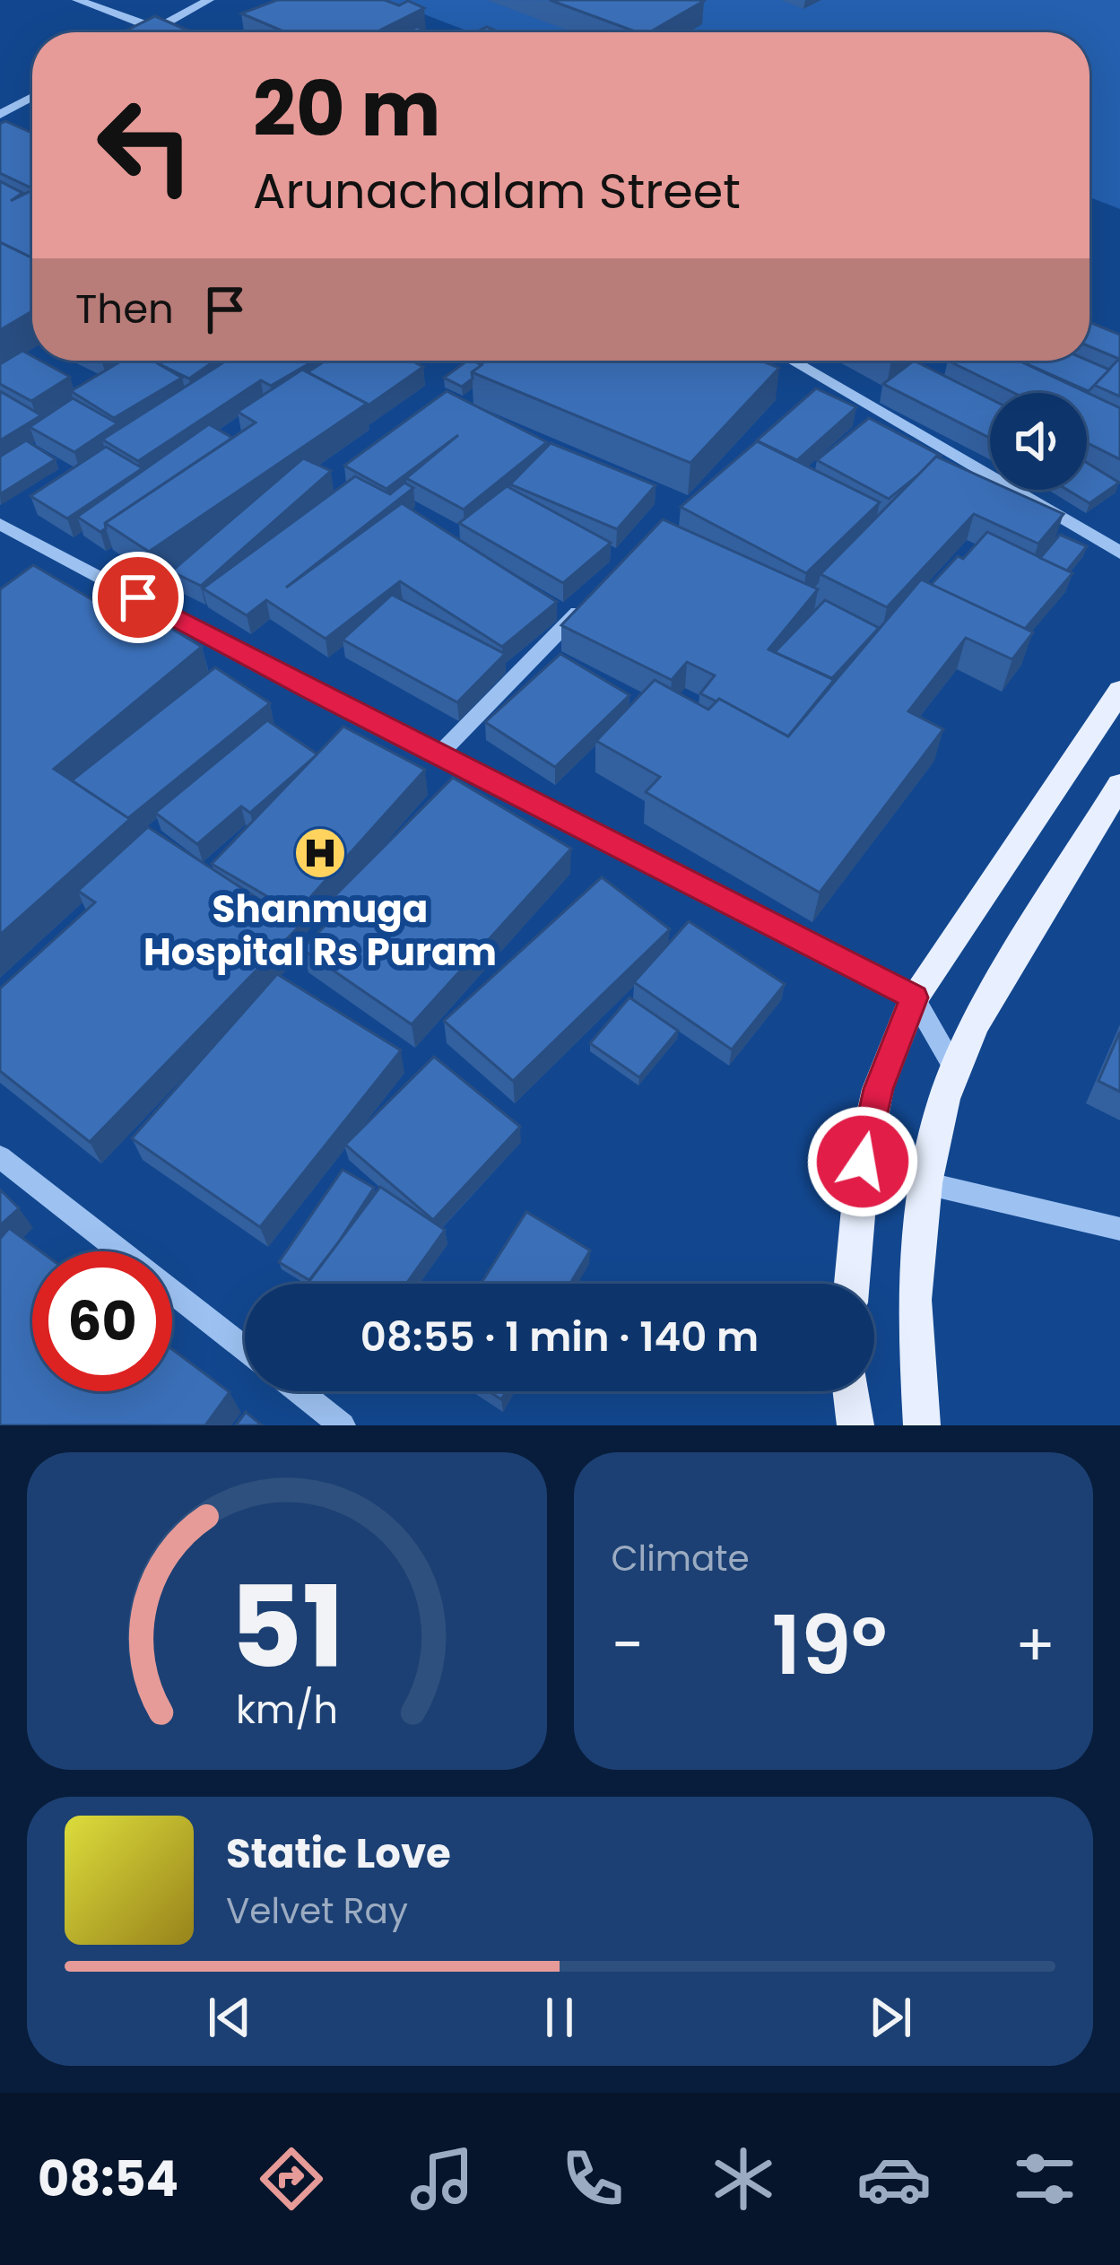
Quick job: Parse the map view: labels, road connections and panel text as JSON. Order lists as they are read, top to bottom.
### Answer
{
  "places": {
    "hospital": ["Shanmuga Hospital Rs Puram"]
  },
  "page": {
    "turn": ["20 m", "Arunachalam Street"],
    "then": "Then",
    "limit": "60",
    "trip": "08:55 · 1 min · 140 m",
    "tile": "Climate",
    "heat": ["−", "19°", "+"],
    "song": ["Static Love", "Velvet Ray"],
    "tabs": "08:54",
    "gauge": ["51", "km/h"]
  }
}
